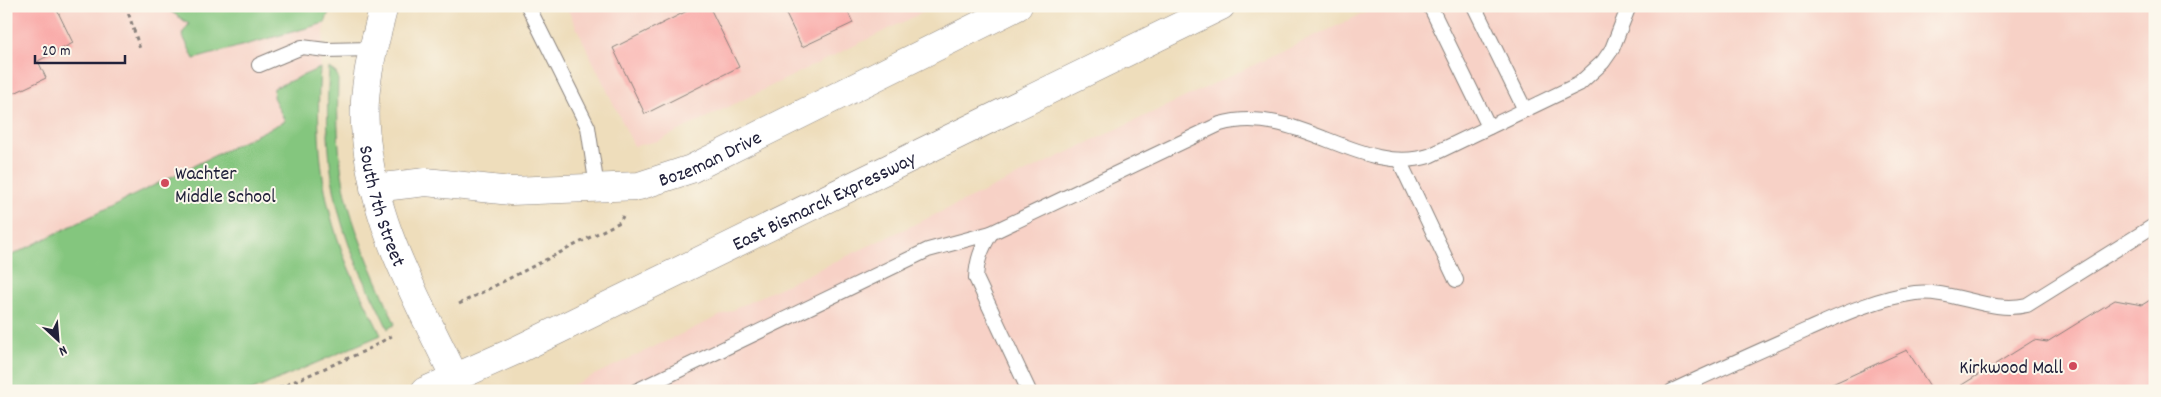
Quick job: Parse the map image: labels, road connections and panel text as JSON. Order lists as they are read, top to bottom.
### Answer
{
  "streets": {
    "street": ["Bozeman Drive", "East Bismarck Expressway", "South 7th Street"]
  },
  "crossings": [
    ["Bozeman Drive", "South 7th Street"],
    ["East Bismarck Expressway", "South 7th Street"]
  ],
  "places": ["Wachter Middle School", "Kirkwood Mall"],
  "scale_bar": "20 m",
  "north": "bottom right"
}
